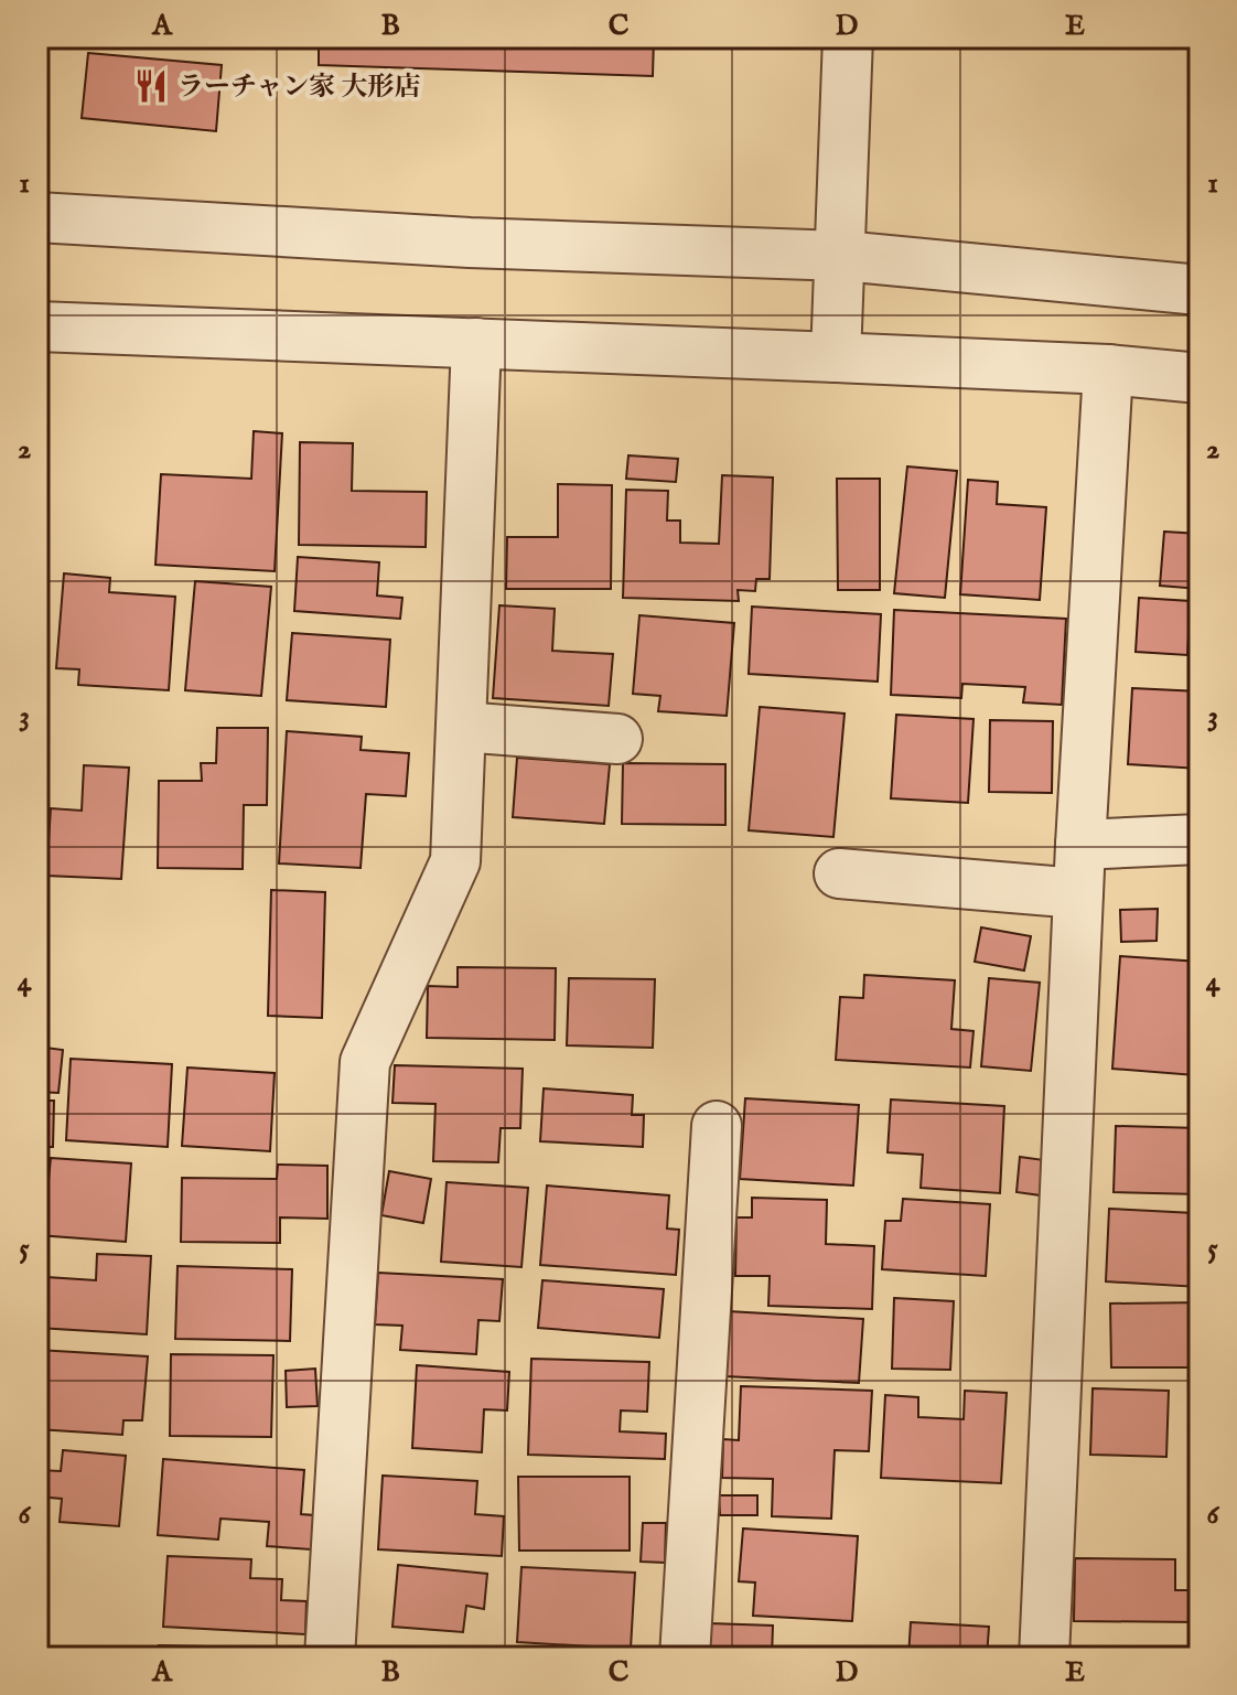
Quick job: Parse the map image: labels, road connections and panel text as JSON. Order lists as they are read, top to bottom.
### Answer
{
  "places": {
    "restaurant": ["ラーチャン家 大形店"]
  },
  "grid": {
    "columns": [
      "A",
      "B",
      "C",
      "D",
      "E"
    ],
    "rows": [
      "1",
      "2",
      "3",
      "4",
      "5",
      "6"
    ]
  }
}
